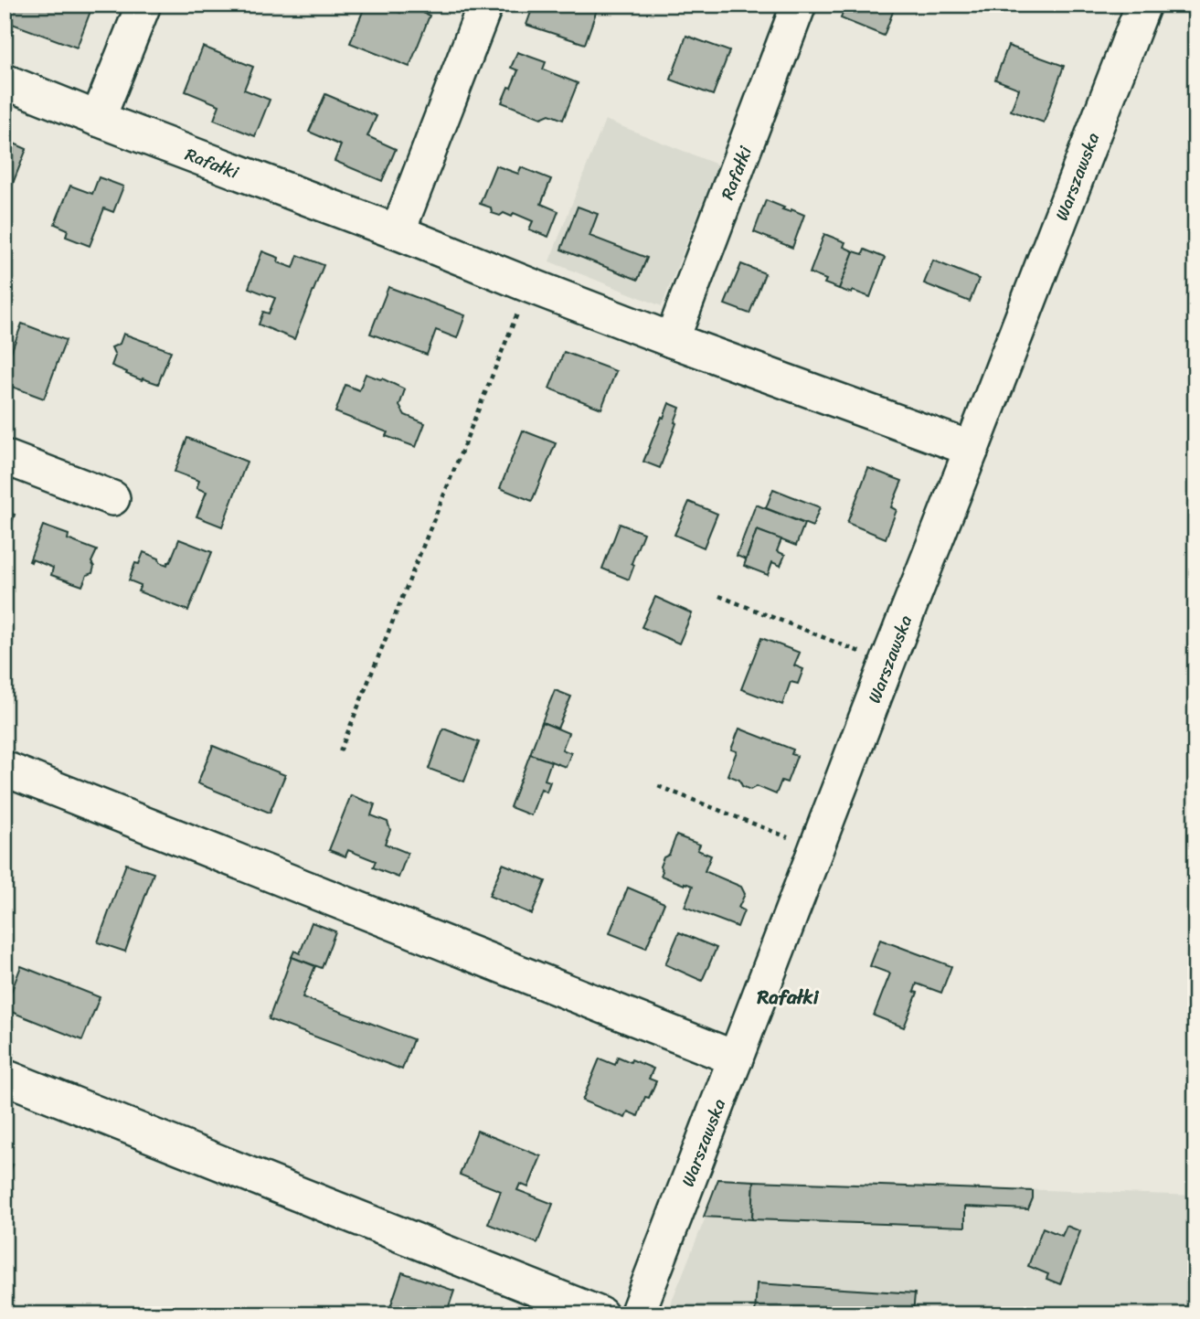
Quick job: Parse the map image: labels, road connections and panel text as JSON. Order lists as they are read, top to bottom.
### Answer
{
  "streets": {
    "street": ["Rafałki", "Warszawska"]
  },
  "crossings": [
    ["Rafałki", "Warszawska"]
  ],
  "districts": ["Rafałki"]
}
